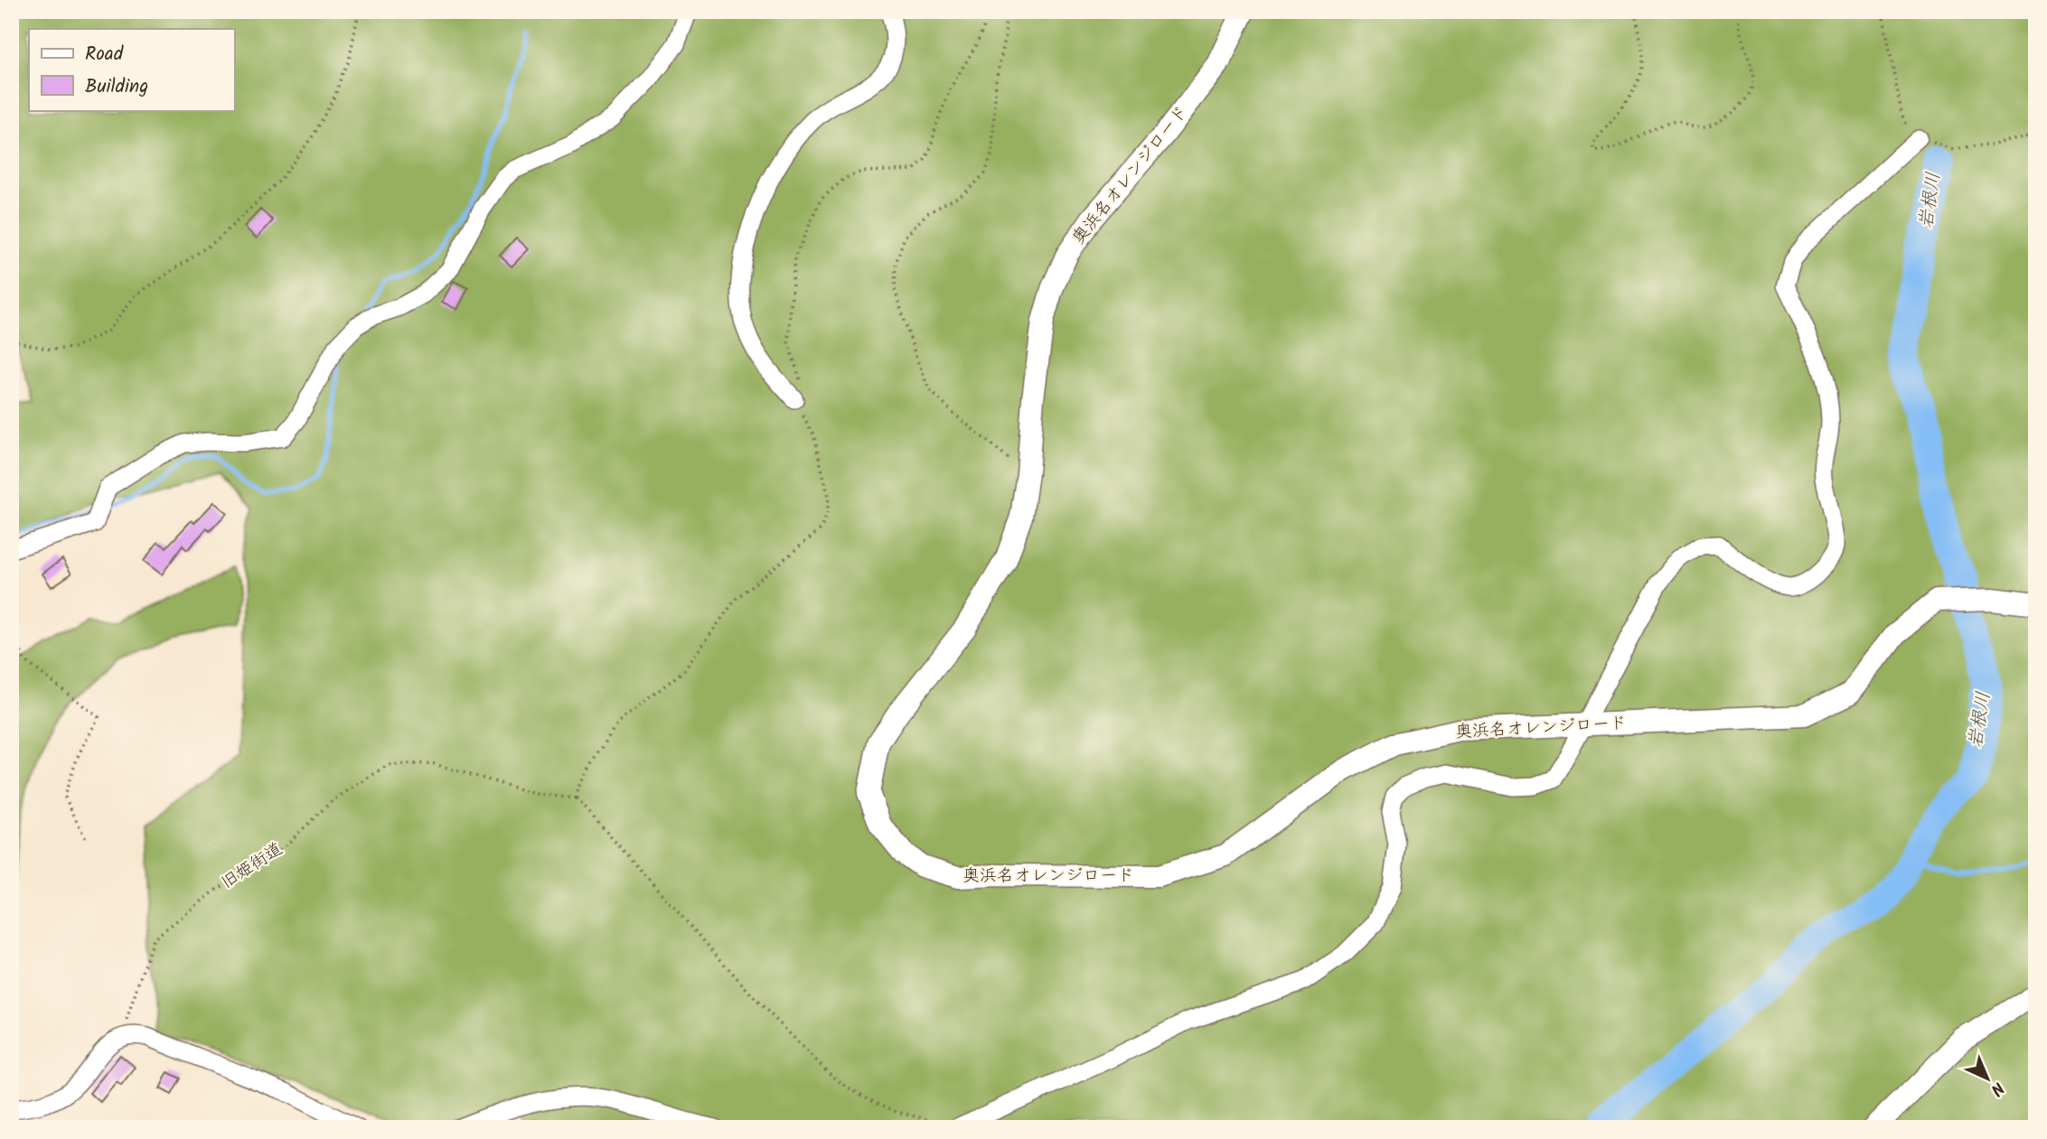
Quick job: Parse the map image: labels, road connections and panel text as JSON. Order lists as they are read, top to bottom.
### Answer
{
  "streets": {
    "street": ["奥浜名オレンジロード"],
    "path": ["旧姫街道"]
  },
  "water": ["岩根川"],
  "legend": ["Road", "Building"],
  "north": "bottom right"
}
